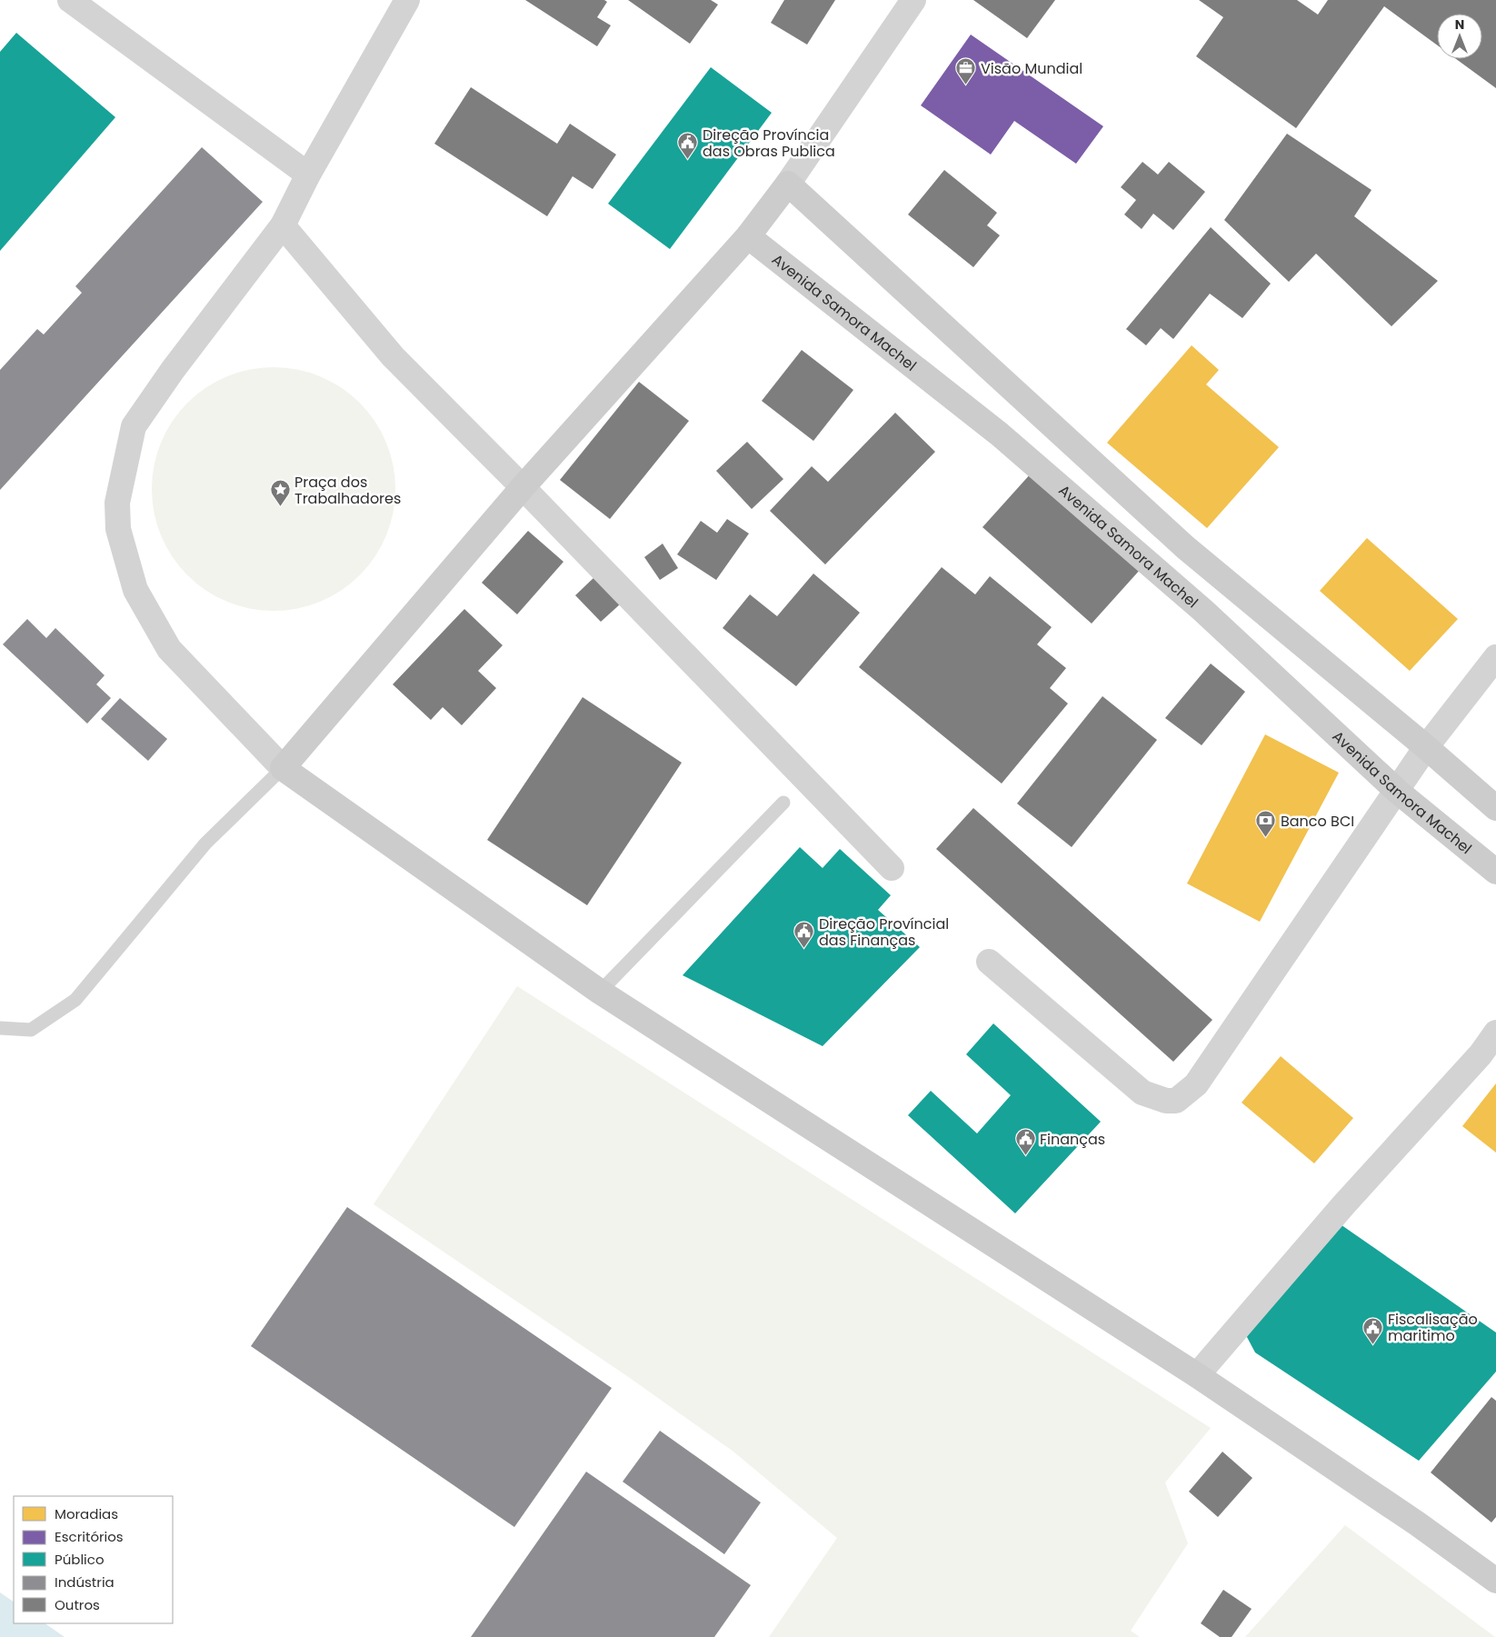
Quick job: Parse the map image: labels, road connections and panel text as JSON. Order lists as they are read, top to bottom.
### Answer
{
  "streets": {
    "street": ["Avenida Samora Machel"]
  },
  "places": {
    "office": ["Visão Mundial"],
    "public building": [
      "Direção Província das Obras Publica",
      "Direção Províncial das Finanças",
      "Finanças",
      "Fiscalisação maritimo"
    ],
    "place": ["Praça dos Trabalhadores"],
    "bank": ["Banco BCI"]
  },
  "legend": [
    "Moradias",
    "Escritórios",
    "Público",
    "Indústria",
    "Outros"
  ],
  "north": "top"
}
